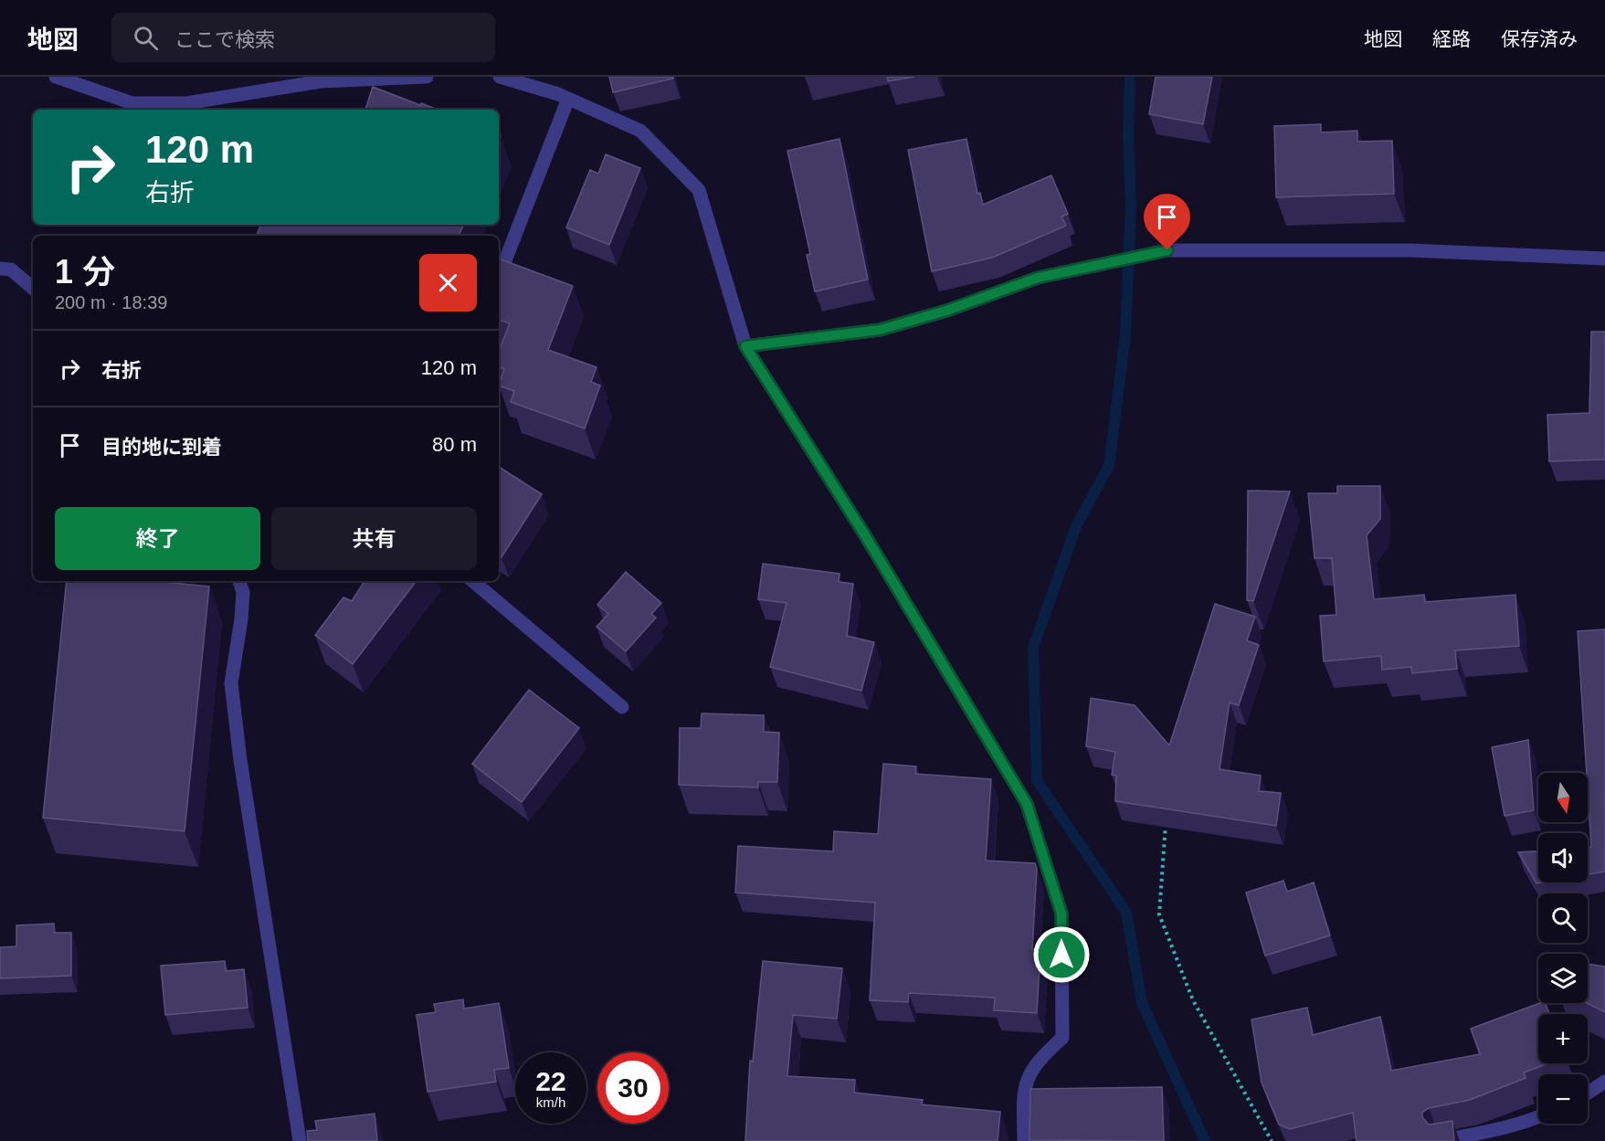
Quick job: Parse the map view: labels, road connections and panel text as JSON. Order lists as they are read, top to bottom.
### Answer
{
  "north": "bottom",
  "page": {
    "header": "地図",
    "search": "ここで検索",
    "nav": ["地図", "経路", "保存済み"],
    "turn": ["120 m", "右折"],
    "heading": ["1 分", "200 m · 18:39"],
    "list": [
      {
        "name": "右折",
        "value": "120 m"
      },
      {
        "name": "目的地に到着",
        "value": "80 m"
      }
    ],
    "buttons": ["終了", "共有"],
    "map_buttons": ["+", "−"],
    "speed": "22 km/h",
    "limit": "30"
  }
}
